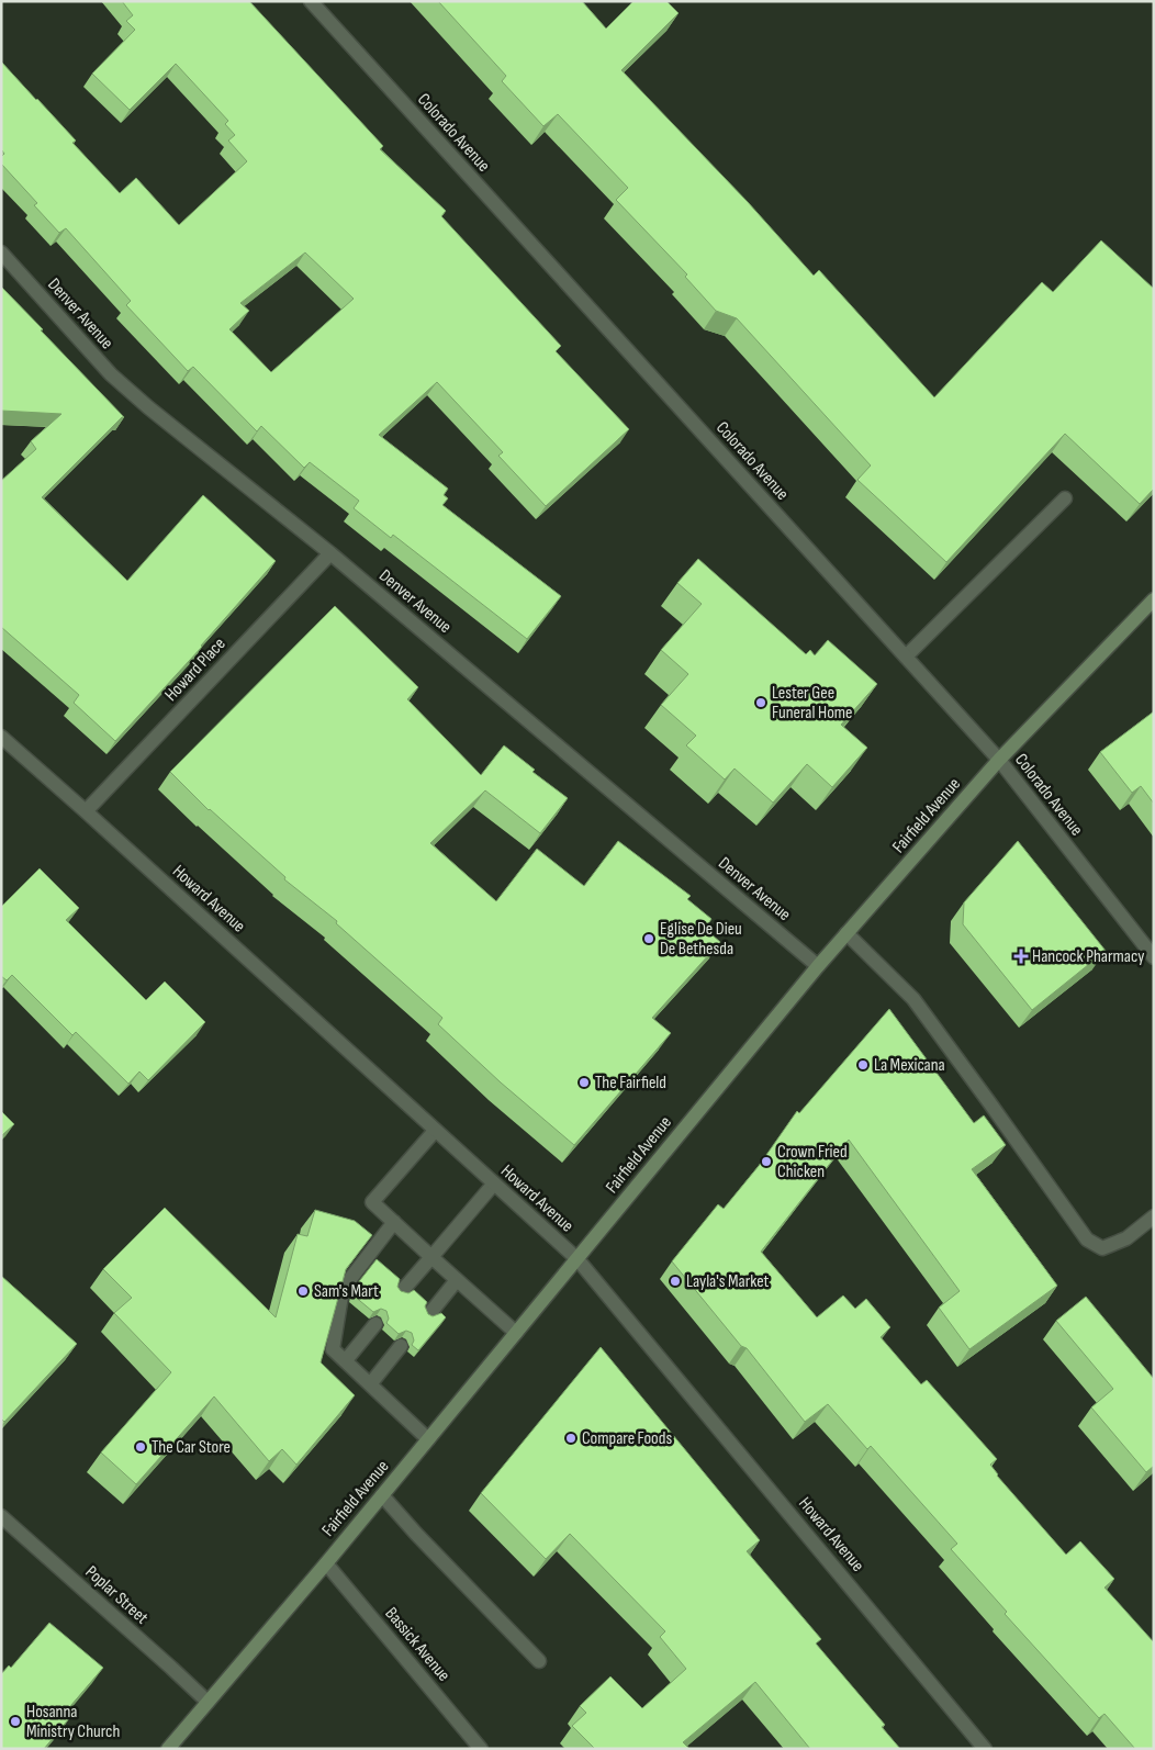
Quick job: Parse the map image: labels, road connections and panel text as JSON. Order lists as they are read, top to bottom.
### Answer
{
  "streets": {
    "main road": ["Fairfield Avenue"],
    "street": [
      "Colorado Avenue",
      "Denver Avenue",
      "Howard Place",
      "Howard Avenue",
      "Poplar Street",
      "Bassick Avenue"
    ]
  },
  "crossings": [
    ["Colorado Avenue", "Fairfield Avenue"],
    ["Denver Avenue", "Howard Place"],
    ["Denver Avenue", "Fairfield Avenue"],
    ["Howard Place", "Howard Avenue"],
    ["Fairfield Avenue", "Howard Avenue"],
    ["Fairfield Avenue", "Poplar Street"],
    ["Fairfield Avenue", "Bassick Avenue"]
  ],
  "places": {
    "other": [
      "Lester Gee Funeral Home",
      "Eglise De Dieu De Bethesda",
      "La Mexicana",
      "The Fairfield",
      "Crown Fried Chicken",
      "Layla's Market",
      "Sam's Mart",
      "Compare Foods",
      "The Car Store",
      "Hosanna Ministry Church"
    ],
    "health": ["Hancock Pharmacy"]
  }
}
